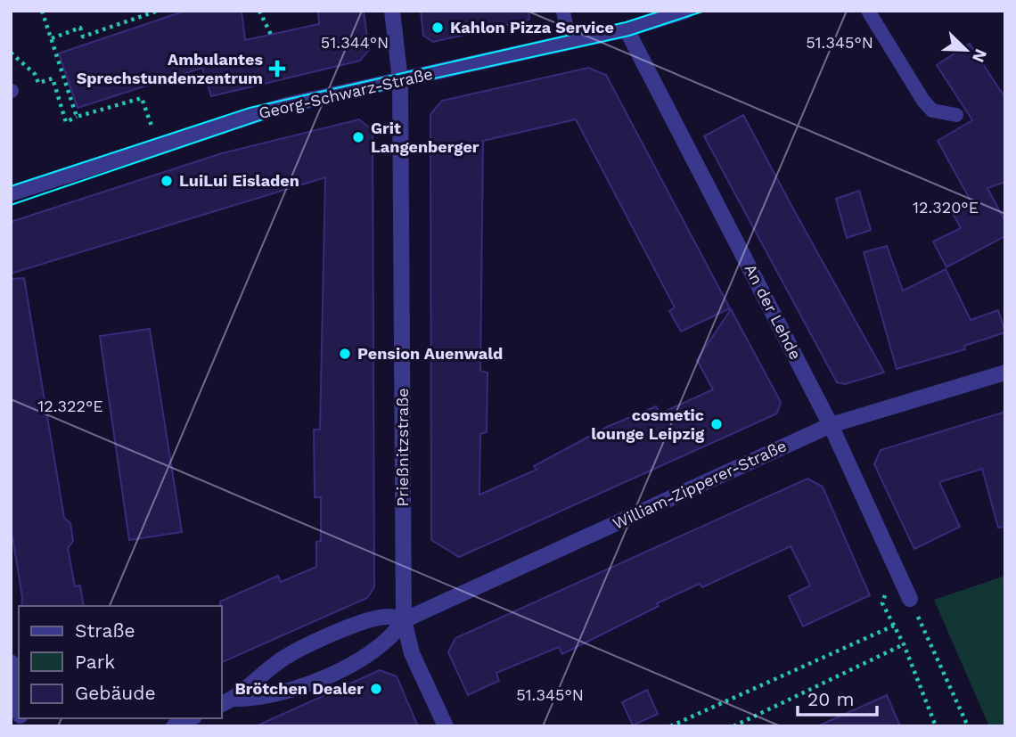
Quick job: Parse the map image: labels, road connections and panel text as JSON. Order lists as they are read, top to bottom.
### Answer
{
  "streets": {
    "street": [
      "Georg-Schwarz-Straße",
      "An der Lehde",
      "Prießnitzstraße",
      "William-Zipperer-Straße"
    ]
  },
  "crossings": [
    ["Georg-Schwarz-Straße", "An der Lehde"],
    ["Georg-Schwarz-Straße", "Prießnitzstraße"],
    ["An der Lehde", "William-Zipperer-Straße"],
    ["Prießnitzstraße", "William-Zipperer-Straße"]
  ],
  "places": {
    "other": [
      "Kahlon Pizza Service",
      "Grit Langenberger",
      "LuiLui Eisladen",
      "Pension Auenwald",
      "cosmetic lounge Leipzig",
      "Brötchen Dealer"
    ],
    "health": ["Ambulantes Sprechstundenzentrum"]
  },
  "legend": ["Straße", "Park", "Gebäude"],
  "scale_bar": "20 m",
  "north": "bottom right",
  "coordinates": [
    "51.344°N",
    "51.345°N",
    "12.320°E",
    "12.322°E"
  ]
}
